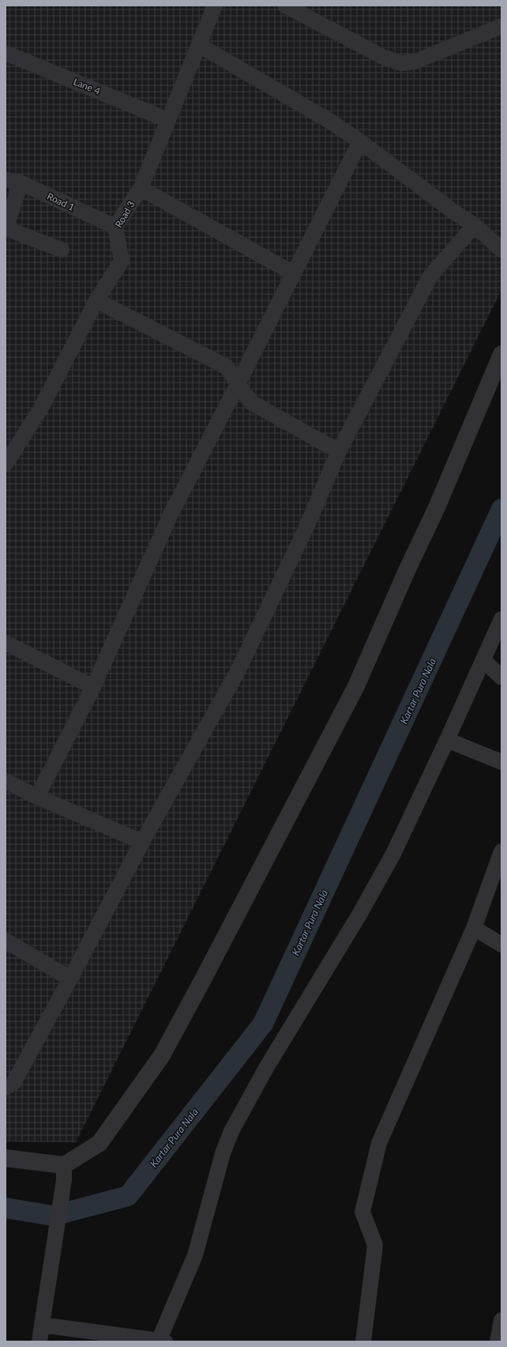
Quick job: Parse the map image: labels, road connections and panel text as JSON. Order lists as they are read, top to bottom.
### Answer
{
  "streets": {
    "street": ["Lane 4", "Road 1", "Road 3"]
  },
  "crossings": [
    ["Lane 4", "Road 3"],
    ["Road 1", "Road 3"]
  ],
  "water": ["Kartar Pura Nala"]
}
